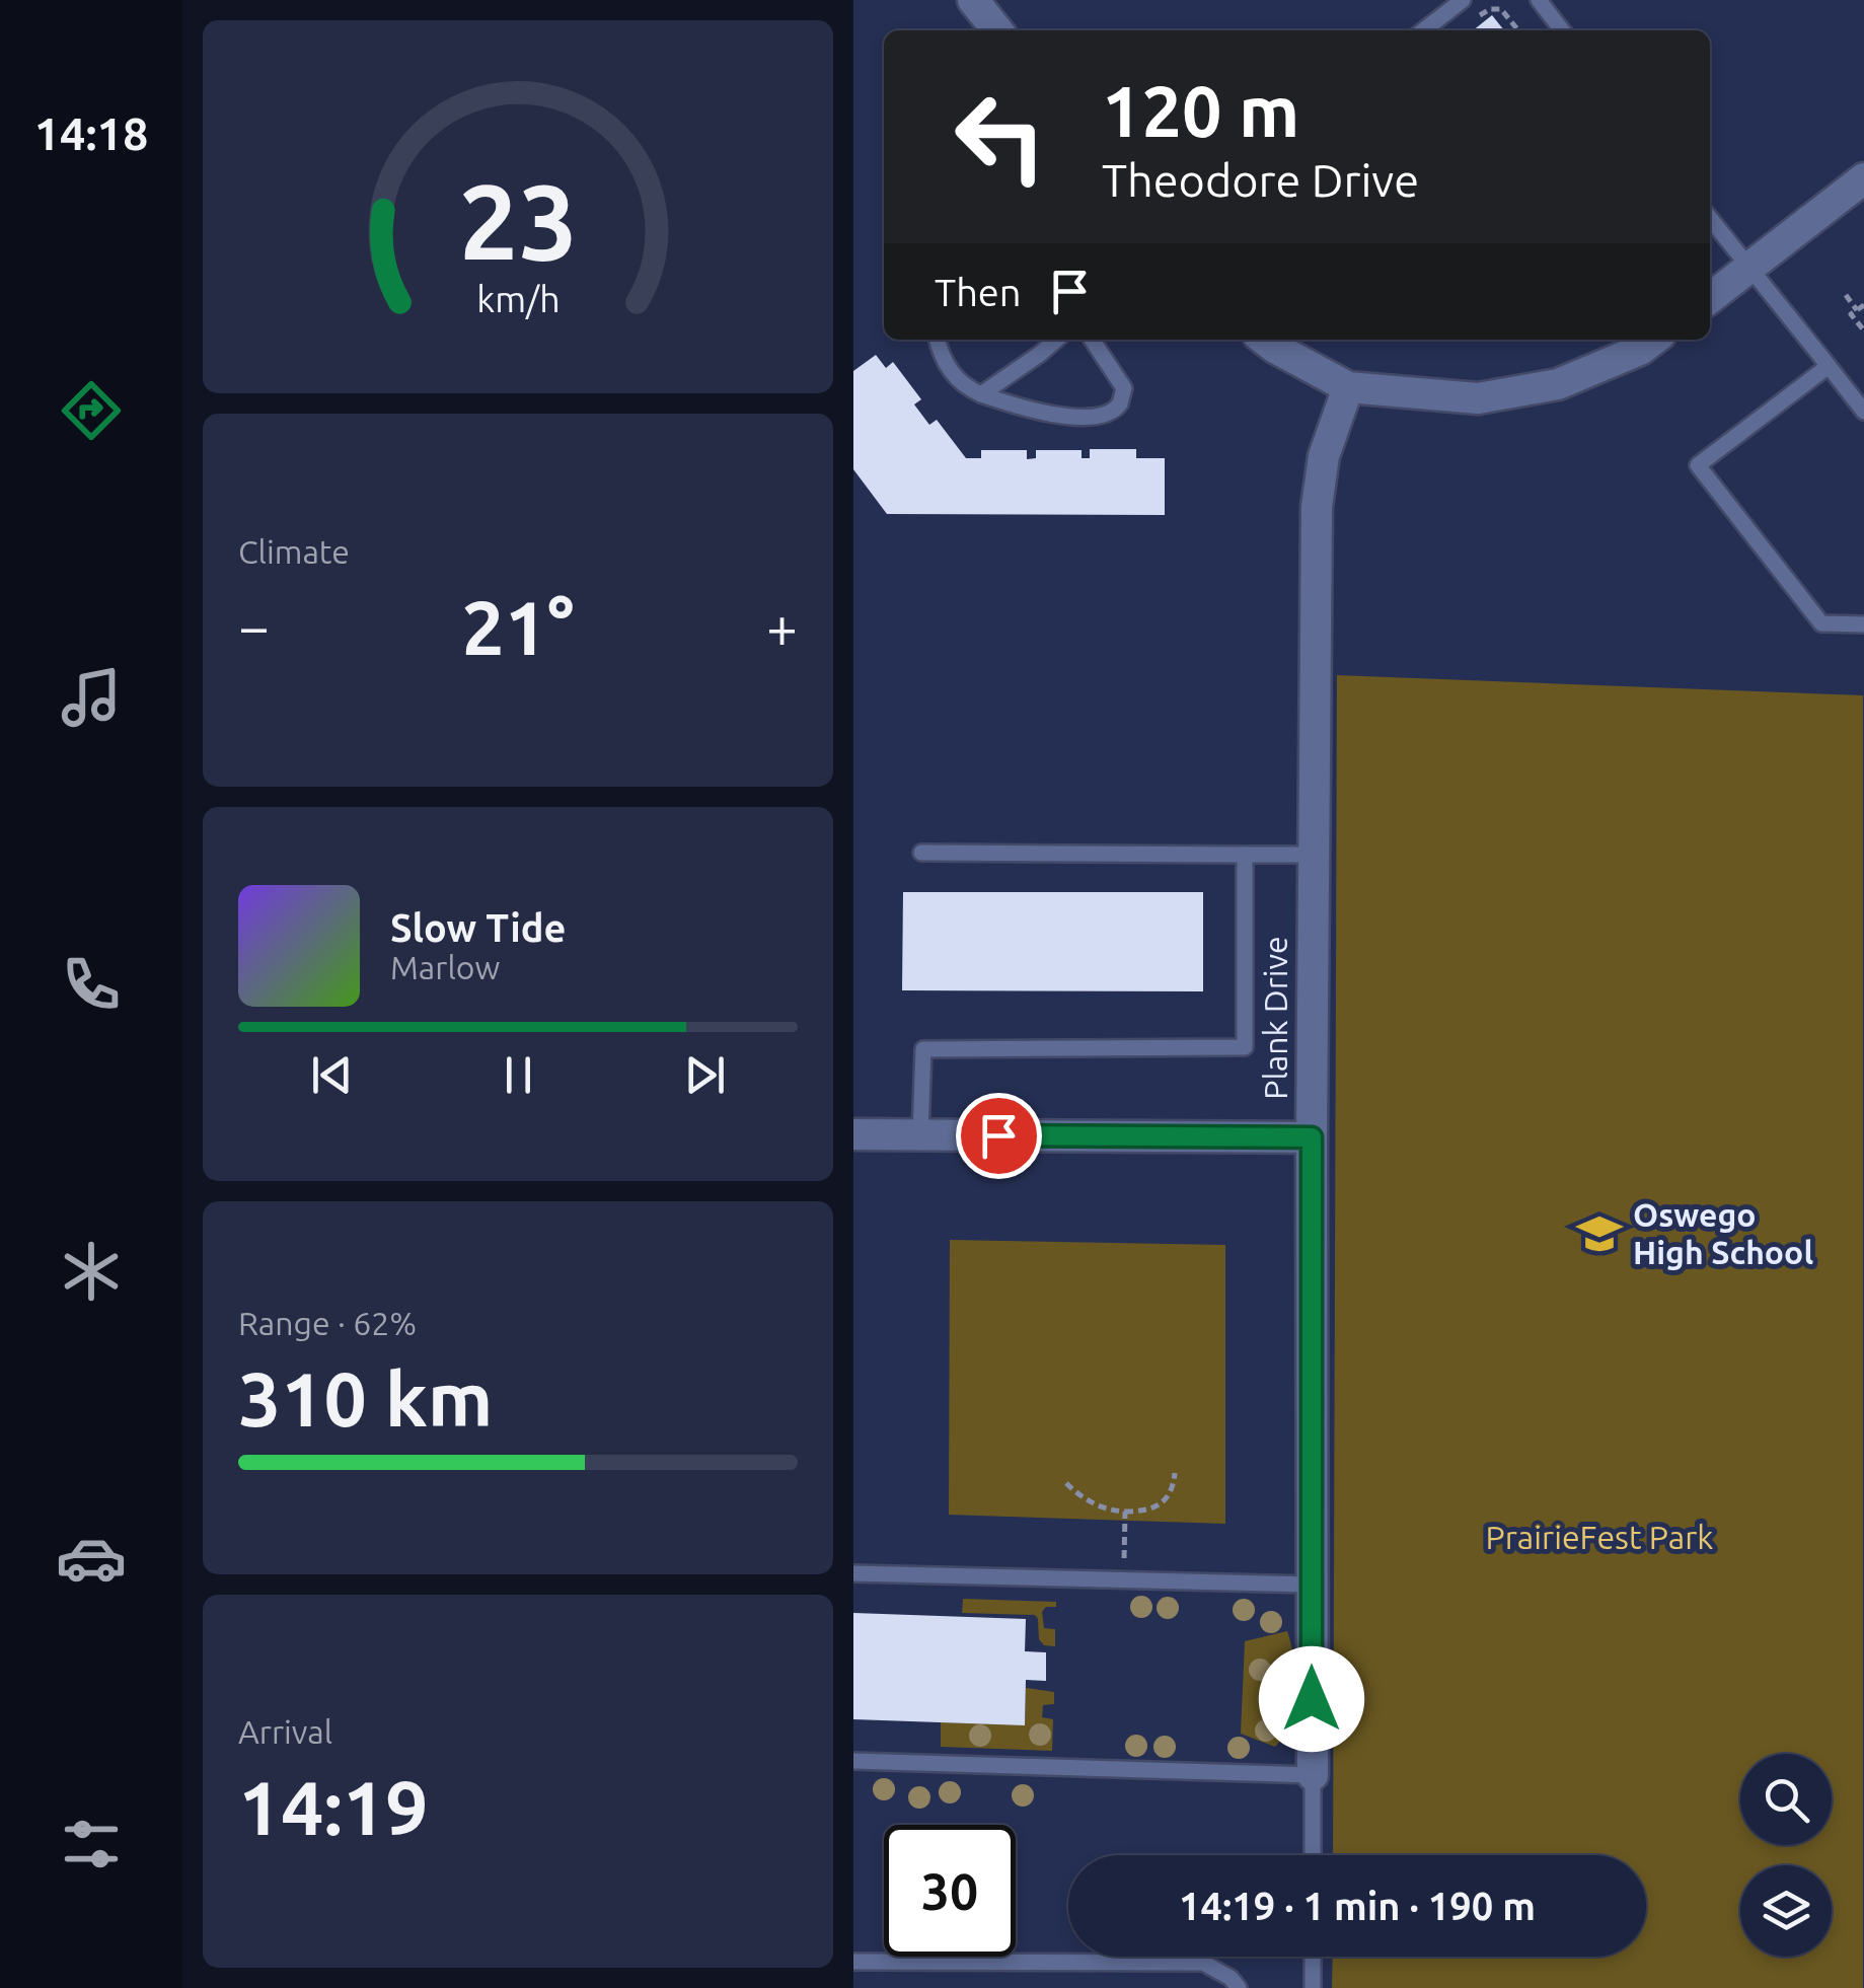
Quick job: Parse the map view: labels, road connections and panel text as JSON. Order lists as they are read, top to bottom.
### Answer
{
  "streets": {
    "street": ["Plank Drive"]
  },
  "parks": ["PrairieFest Park"],
  "places": {
    "school or university": ["Oswego High School"]
  },
  "page": {
    "tabs": "14:18",
    "turn": ["120 m", "Theodore Drive"],
    "then": "Then",
    "tile": [
      "Climate",
      ["Range · 62%", "310 km"],
      ["Arrival", "14:19"]
    ],
    "heat": ["−", "21°", "+"],
    "song": ["Slow Tide", "Marlow"],
    "limit": "30",
    "trip": "14:19 · 1 min · 190 m",
    "gauge": ["23", "km/h"]
  }
}
